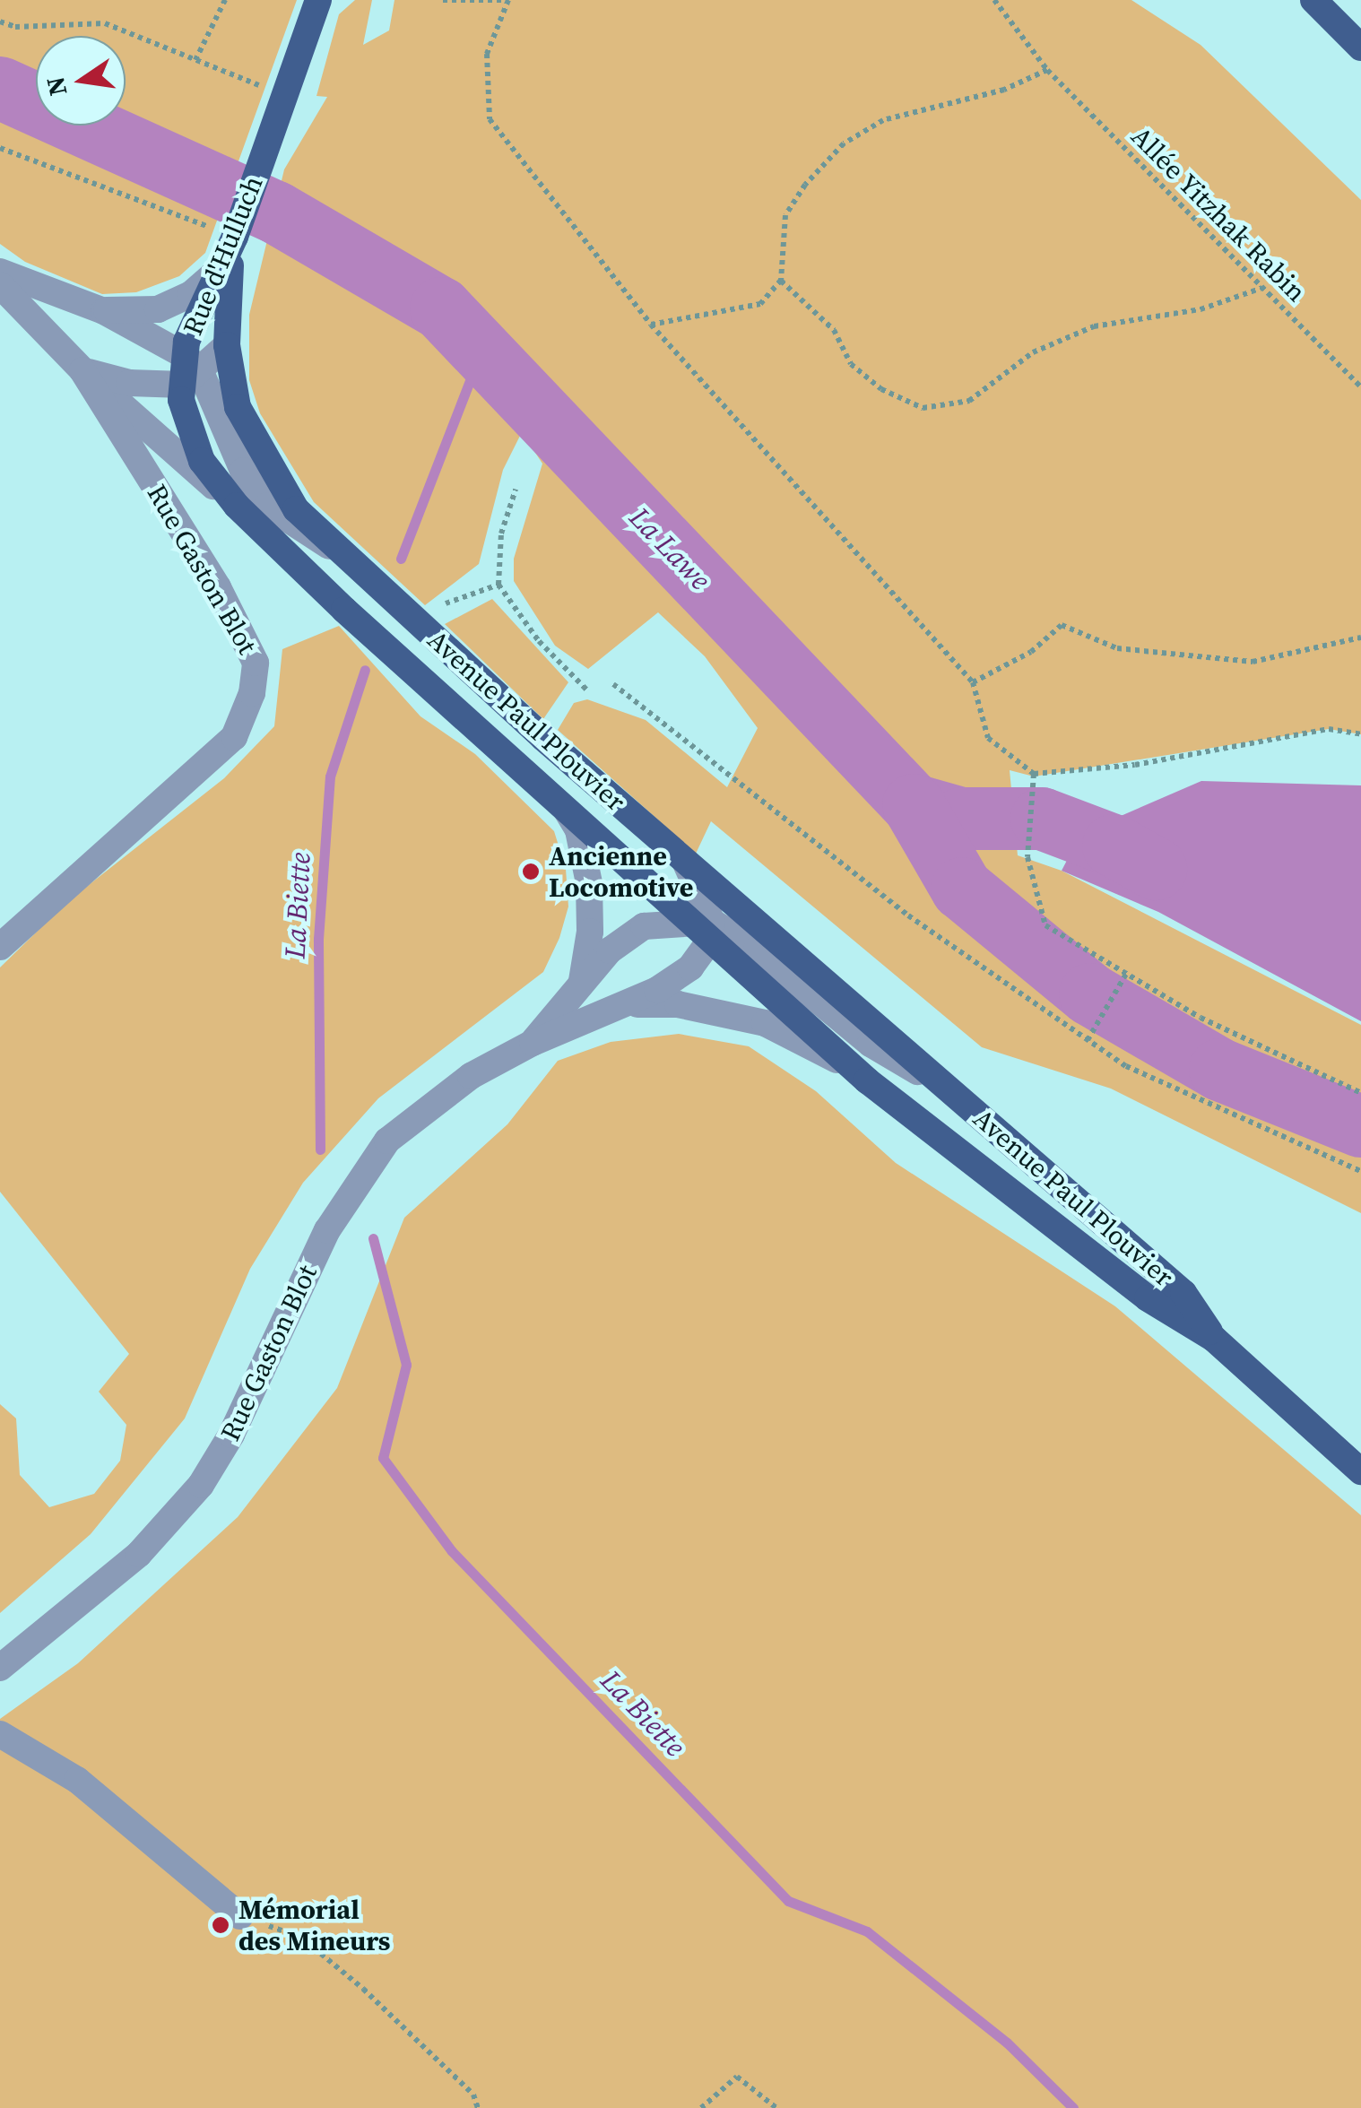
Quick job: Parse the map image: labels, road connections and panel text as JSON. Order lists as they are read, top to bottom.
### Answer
{
  "streets": {
    "main road": ["Rue d'Hulluch", "Avenue Paul Plouvier"],
    "street": ["Rue Gaston Blot"],
    "path": ["Allée Yitzhak Rabin"]
  },
  "crossings": [
    ["Rue d'Hulluch", "Avenue Paul Plouvier"],
    ["Rue Gaston Blot", "Avenue Paul Plouvier"]
  ],
  "water": ["La Lawe", "La Biette"],
  "places": ["Ancienne Locomotive", "Mémorial des Mineurs"],
  "north": "left"
}
